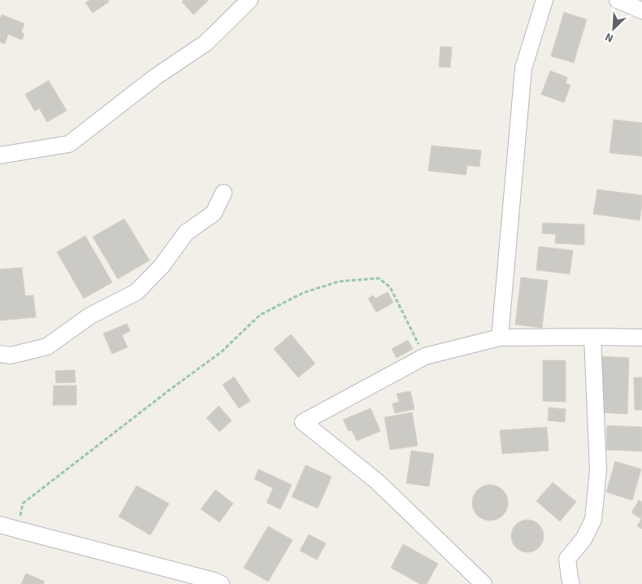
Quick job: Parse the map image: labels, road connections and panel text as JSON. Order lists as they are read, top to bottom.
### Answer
{
  "north": "bottom left"
}
